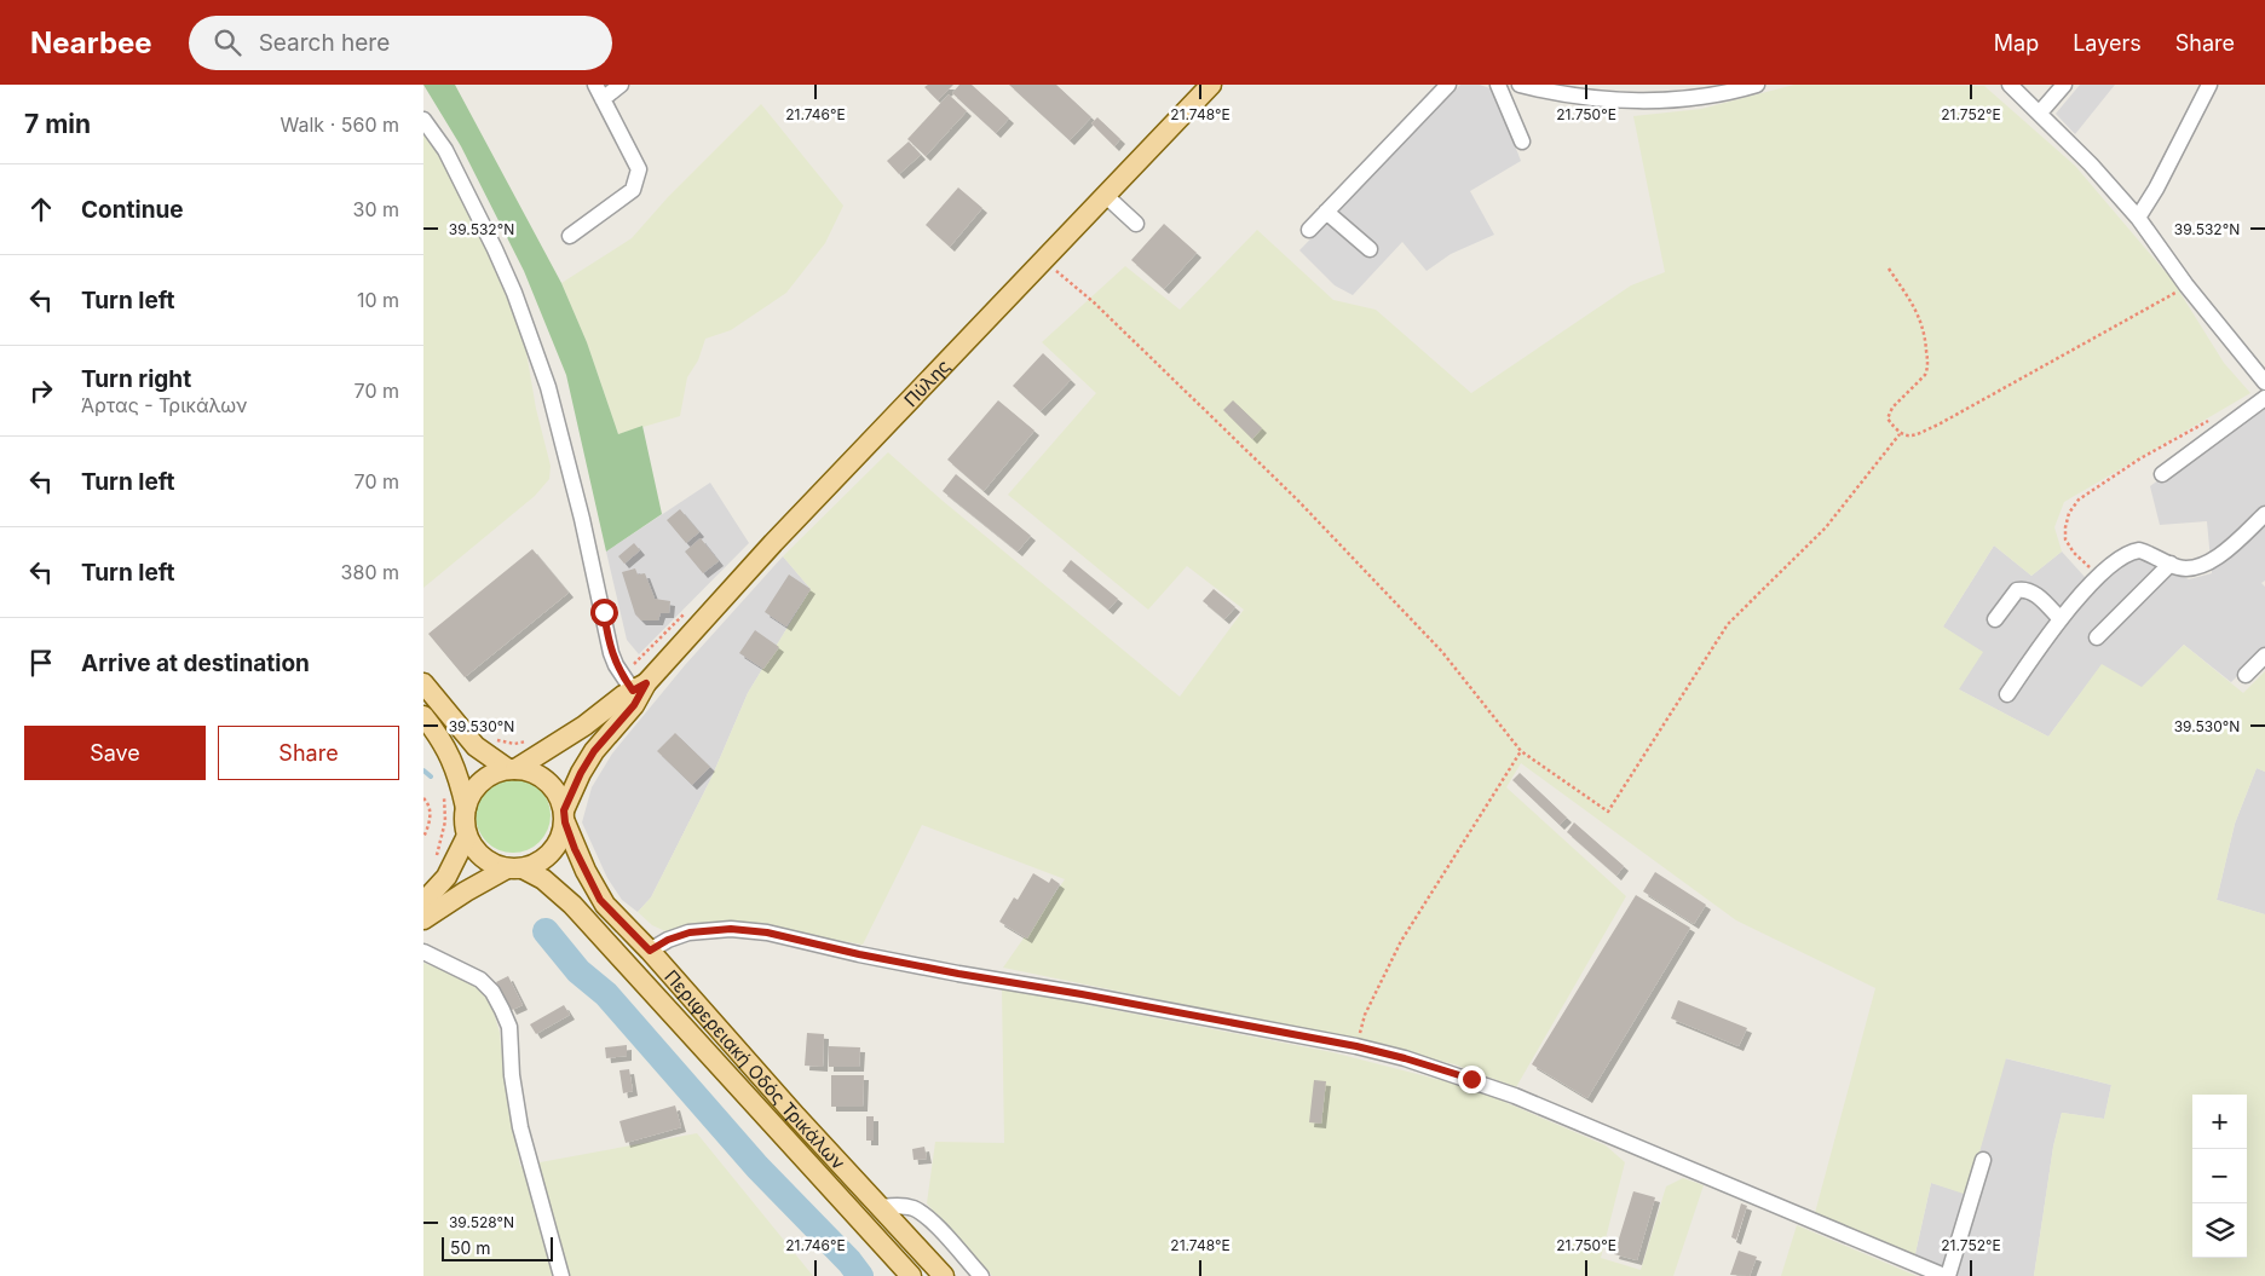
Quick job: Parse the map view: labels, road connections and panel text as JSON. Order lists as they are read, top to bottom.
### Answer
{
  "streets": {
    "main road": ["Πύλης", "Περιφερειακή Οδός Τρικάλων"]
  },
  "scale_bar": "50 m",
  "page": {
    "header": "Nearbee",
    "search": "Search here",
    "nav": ["Map", "Layers", "Share"],
    "heading": ["7 min", "Walk · 560 m"],
    "list": [
      ["Continue", "30 m"],
      ["Turn left", "10 m"],
      ["Turn right", "Άρτας - Τρικάλων", "70 m"],
      ["Turn left", "70 m"],
      ["Turn left", "380 m"],
      "Arrive at destination"
    ],
    "buttons": ["Save", "Share"],
    "map_buttons": ["+", "−"],
    "scale": "50 m"
  },
  "coordinates": [
    "21.746°E",
    "21.748°E",
    "21.750°E",
    "21.752°E",
    "39.532°N",
    "39.530°N",
    "39.528°N"
  ]
}
